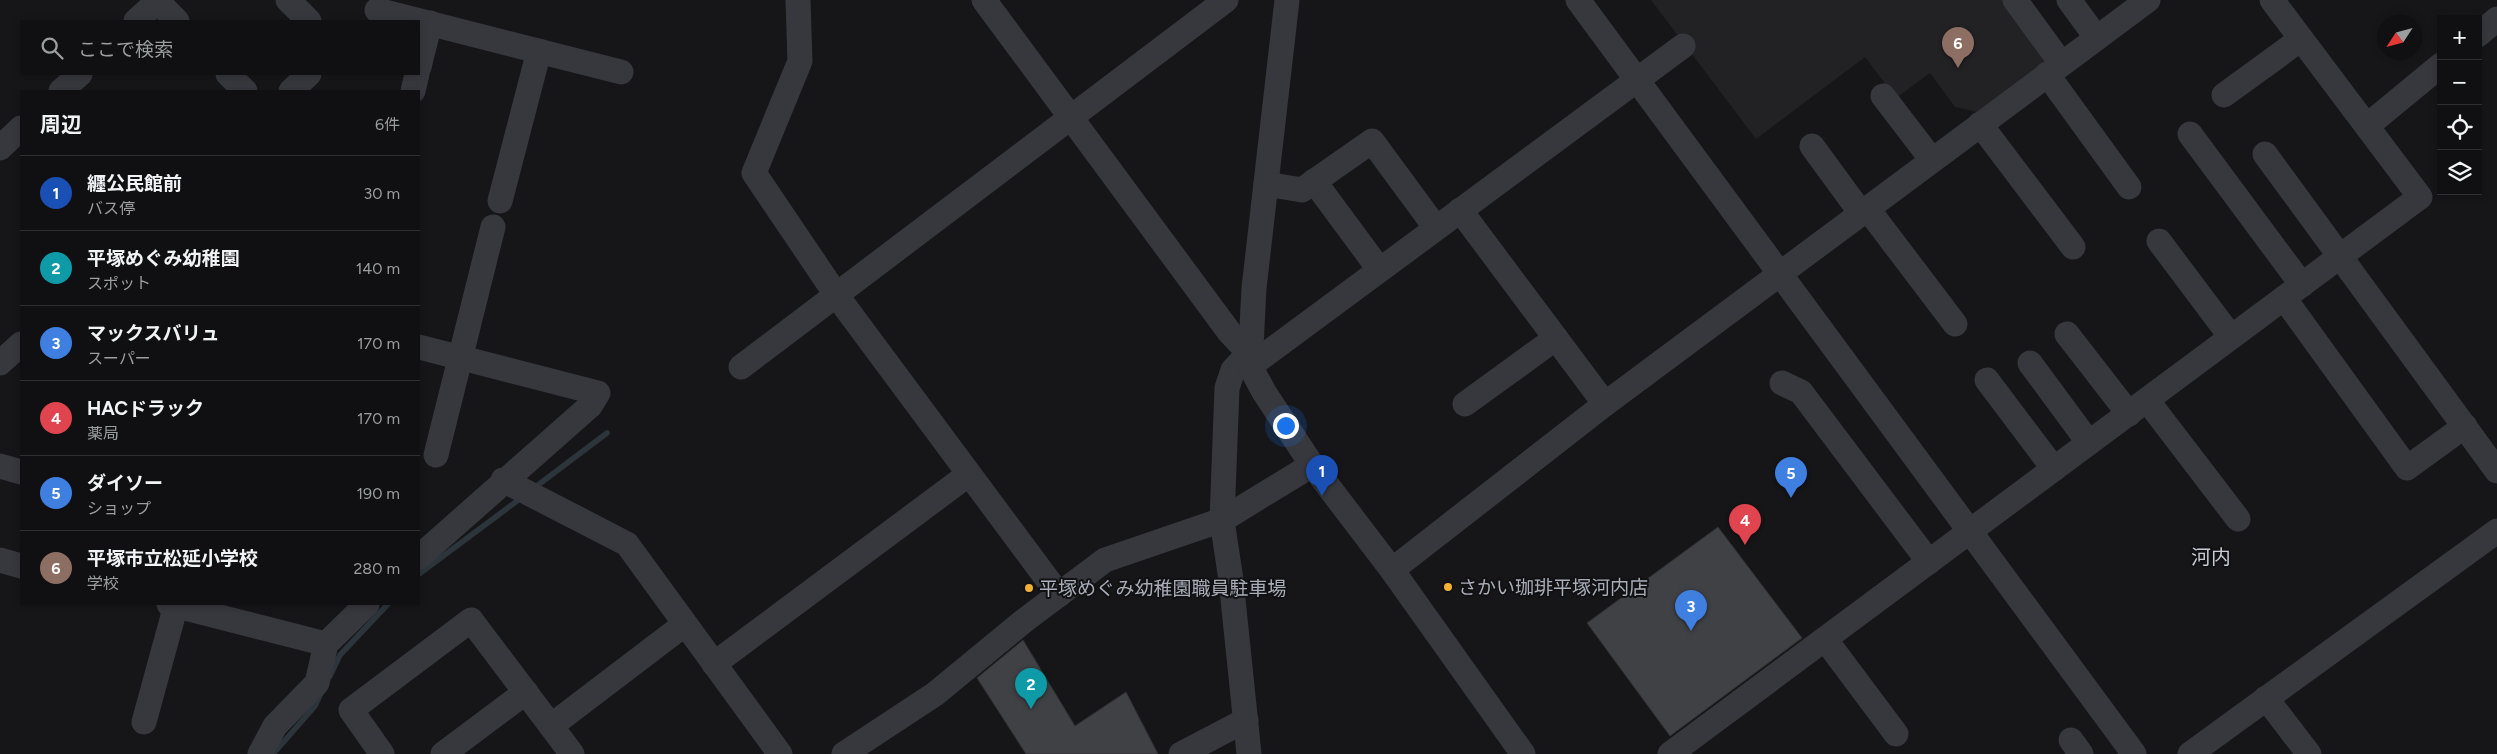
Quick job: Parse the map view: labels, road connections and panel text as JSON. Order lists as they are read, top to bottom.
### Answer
{
  "districts": ["河内"],
  "places": ["さかい珈琲平塚河内店", "平塚めぐみ幼稚園職員駐車場"],
  "north": "bottom left",
  "page": {
    "map_buttons": ["+", "−"],
    "search": "ここで検索",
    "pins": [
      "6",
      "1",
      "5",
      "4",
      "3",
      "2"
    ],
    "heading": ["周辺", "6件"],
    "list": [
      {
        "mark": "1",
        "name": "纒公民館前",
        "note": "バス停",
        "value": "30 m"
      },
      {
        "mark": "2",
        "name": "平塚めぐみ幼稚園",
        "note": "スポット",
        "value": "140 m"
      },
      {
        "mark": "3",
        "name": "マックスバリュ",
        "note": "スーパー",
        "value": "170 m"
      },
      {
        "mark": "4",
        "name": "HACドラック",
        "note": "薬局",
        "value": "170 m"
      },
      {
        "mark": "5",
        "name": "ダイソー",
        "note": "ショップ",
        "value": "190 m"
      },
      {
        "mark": "6",
        "name": "平塚市立松延小学校",
        "note": "学校",
        "value": "280 m"
      }
    ]
  }
}
